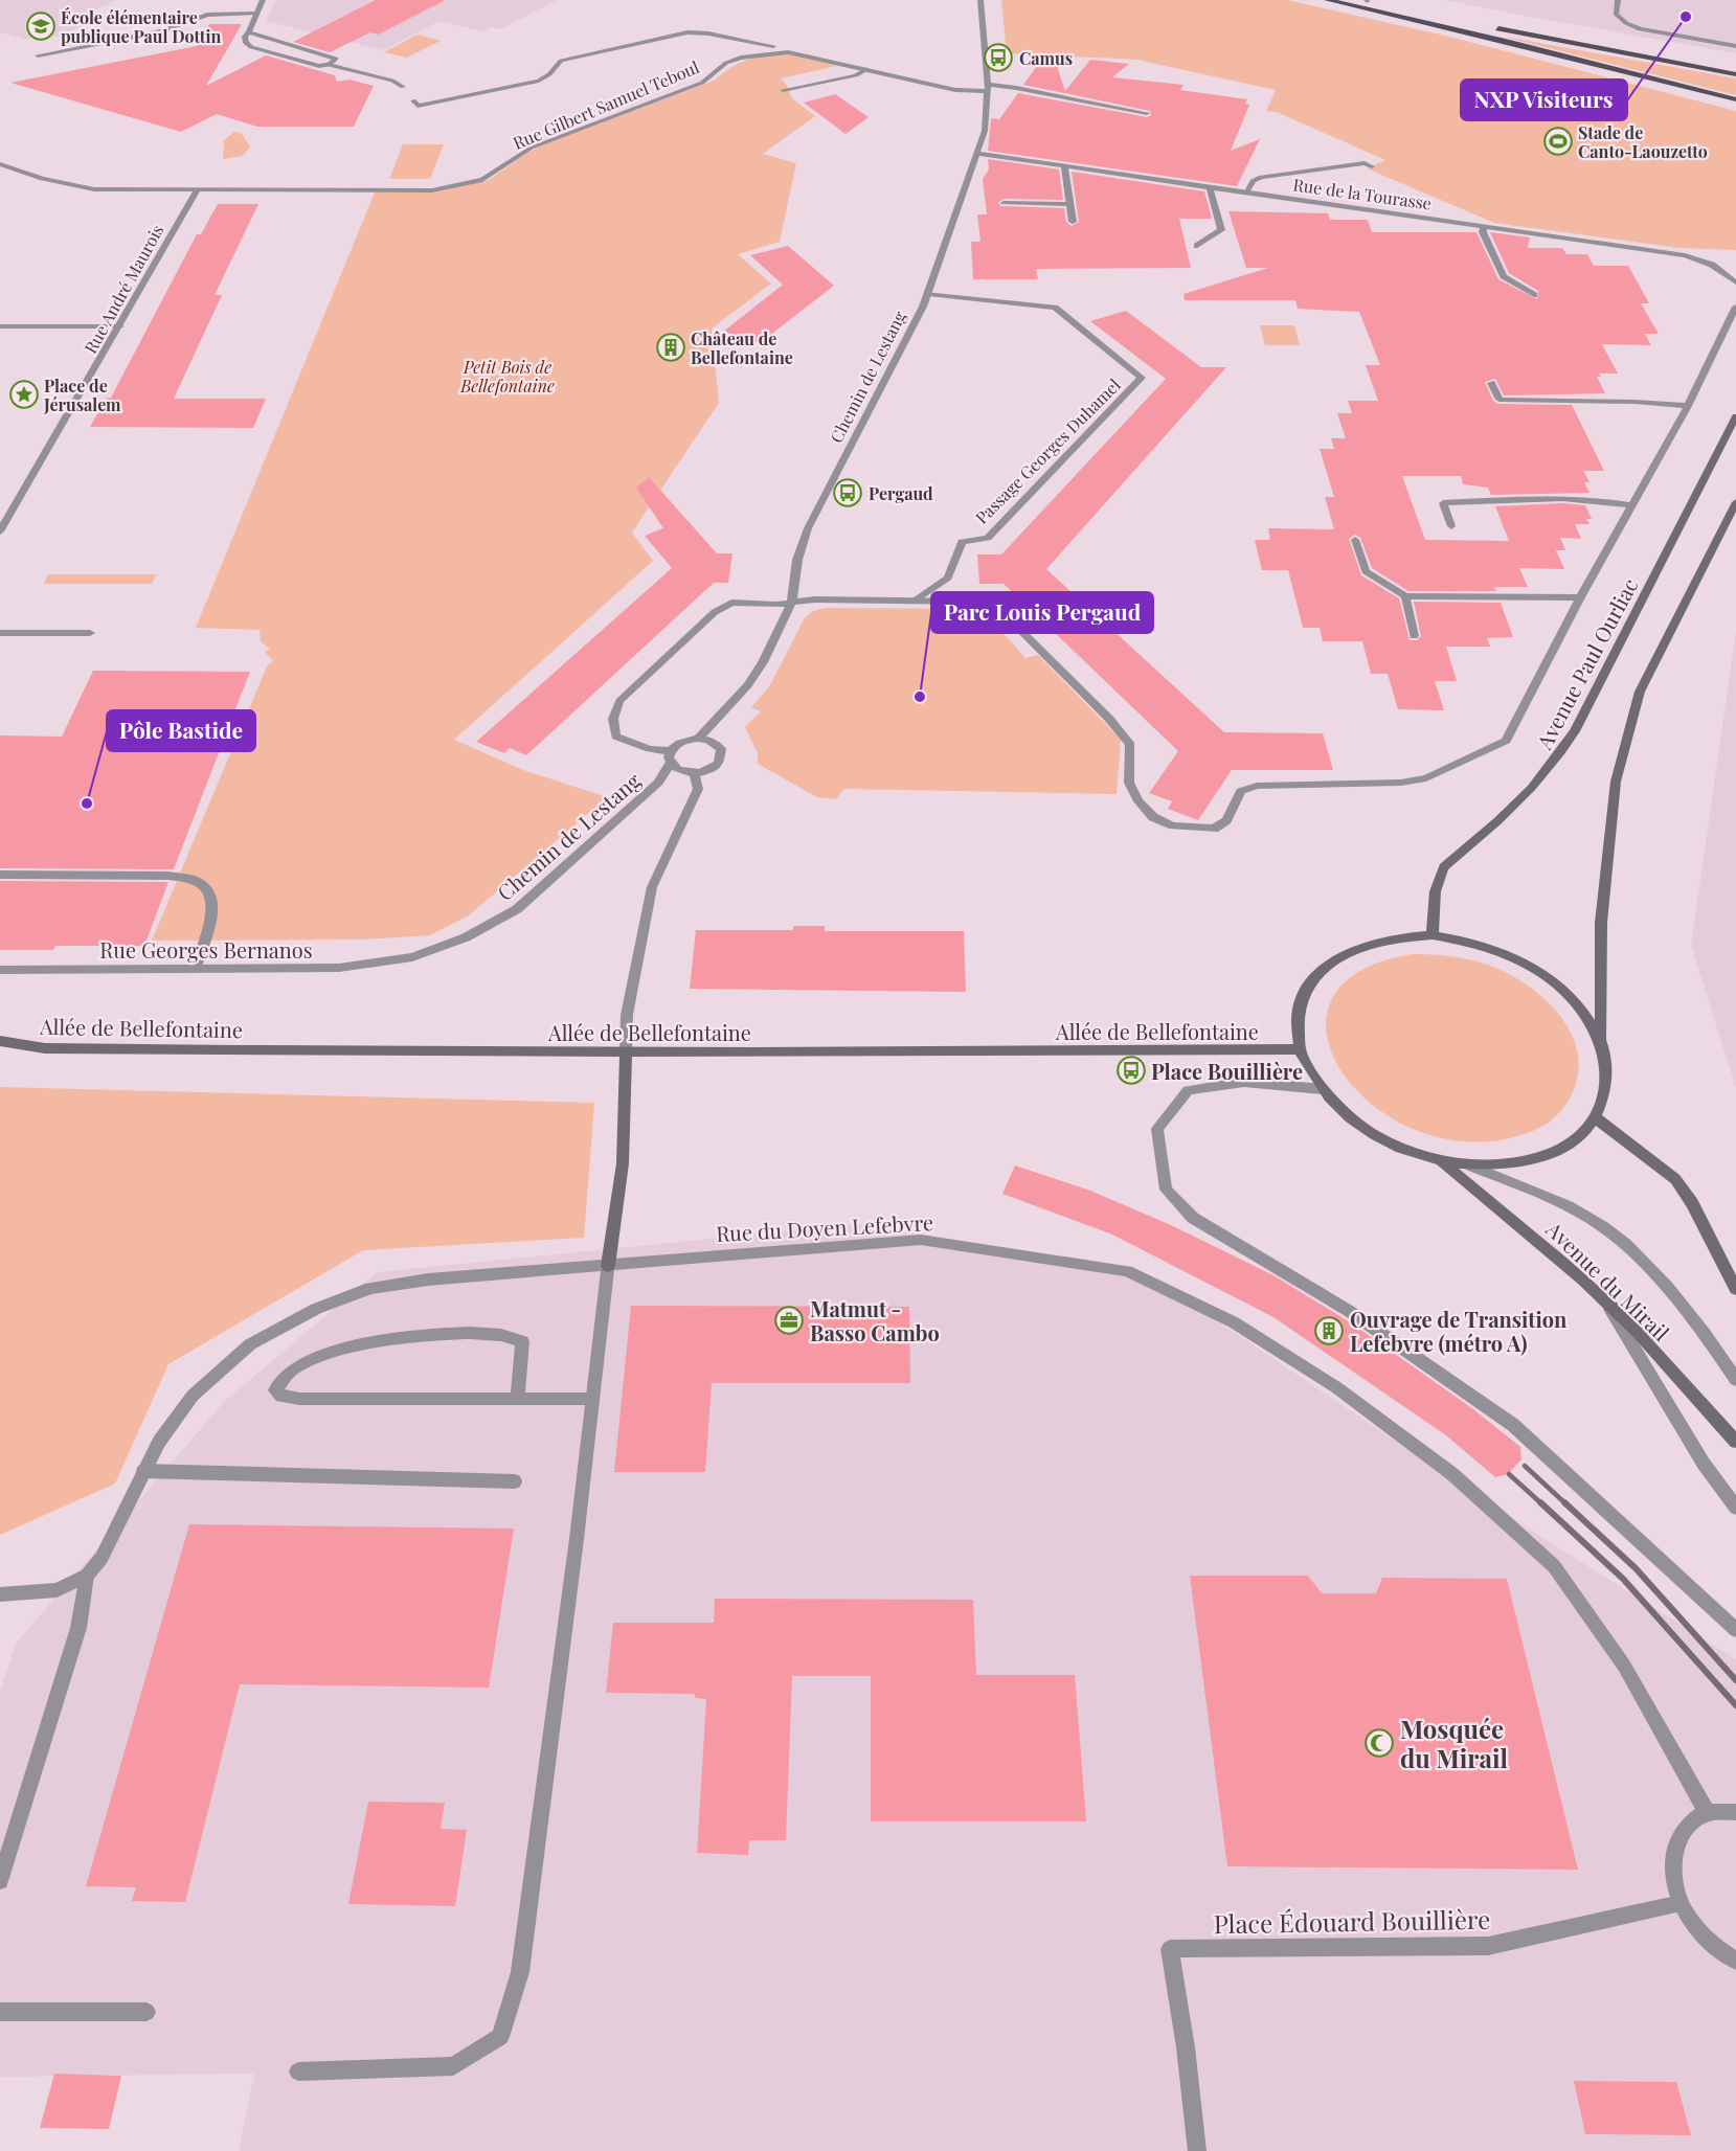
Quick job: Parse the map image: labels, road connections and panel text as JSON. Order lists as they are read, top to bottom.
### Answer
{
  "streets": {
    "main road": ["Avenue Paul Ourliac", "Allée de Bellefontaine", "Avenue du Mirail"],
    "street": [
      "Rue Gilbert Samuel Teboul",
      "Rue de la Tourasse",
      "Rue André Maurois",
      "Chemin de Lestang",
      "Passage Georges Duhamel",
      "Rue Georges Bernanos",
      "Rue du Doyen Lefebvre",
      "Place Édouard Bouillière"
    ]
  },
  "crossings": [
    ["Rue Gilbert Samuel Teboul", "Rue André Maurois"],
    ["Rue Gilbert Samuel Teboul", "Chemin de Lestang"],
    ["Rue de la Tourasse", "Chemin de Lestang"],
    ["Chemin de Lestang", "Passage Georges Duhamel"],
    ["Chemin de Lestang", "Rue Georges Bernanos"]
  ],
  "parks": ["Petit Bois de Bellefontaine"],
  "places": {
    "other": ["NXP Visiteurs", "Parc Louis Pergaud", "Pôle Bastide"],
    "school or university": ["École élémentaire publique Paul Dottin"],
    "bus stop": ["Camus", "Pergaud", "Place Bouillière"],
    "sports": ["Stade de Canto-Laouzetto"],
    "building": ["Château de Bellefontaine", "Ouvrage de Transition Lefebvre (métro A)"],
    "place": ["Place de Jérusalem"],
    "office": ["Matmut - Basso Cambo"],
    "mosque": ["Mosquée du Mirail"]
  }
}
